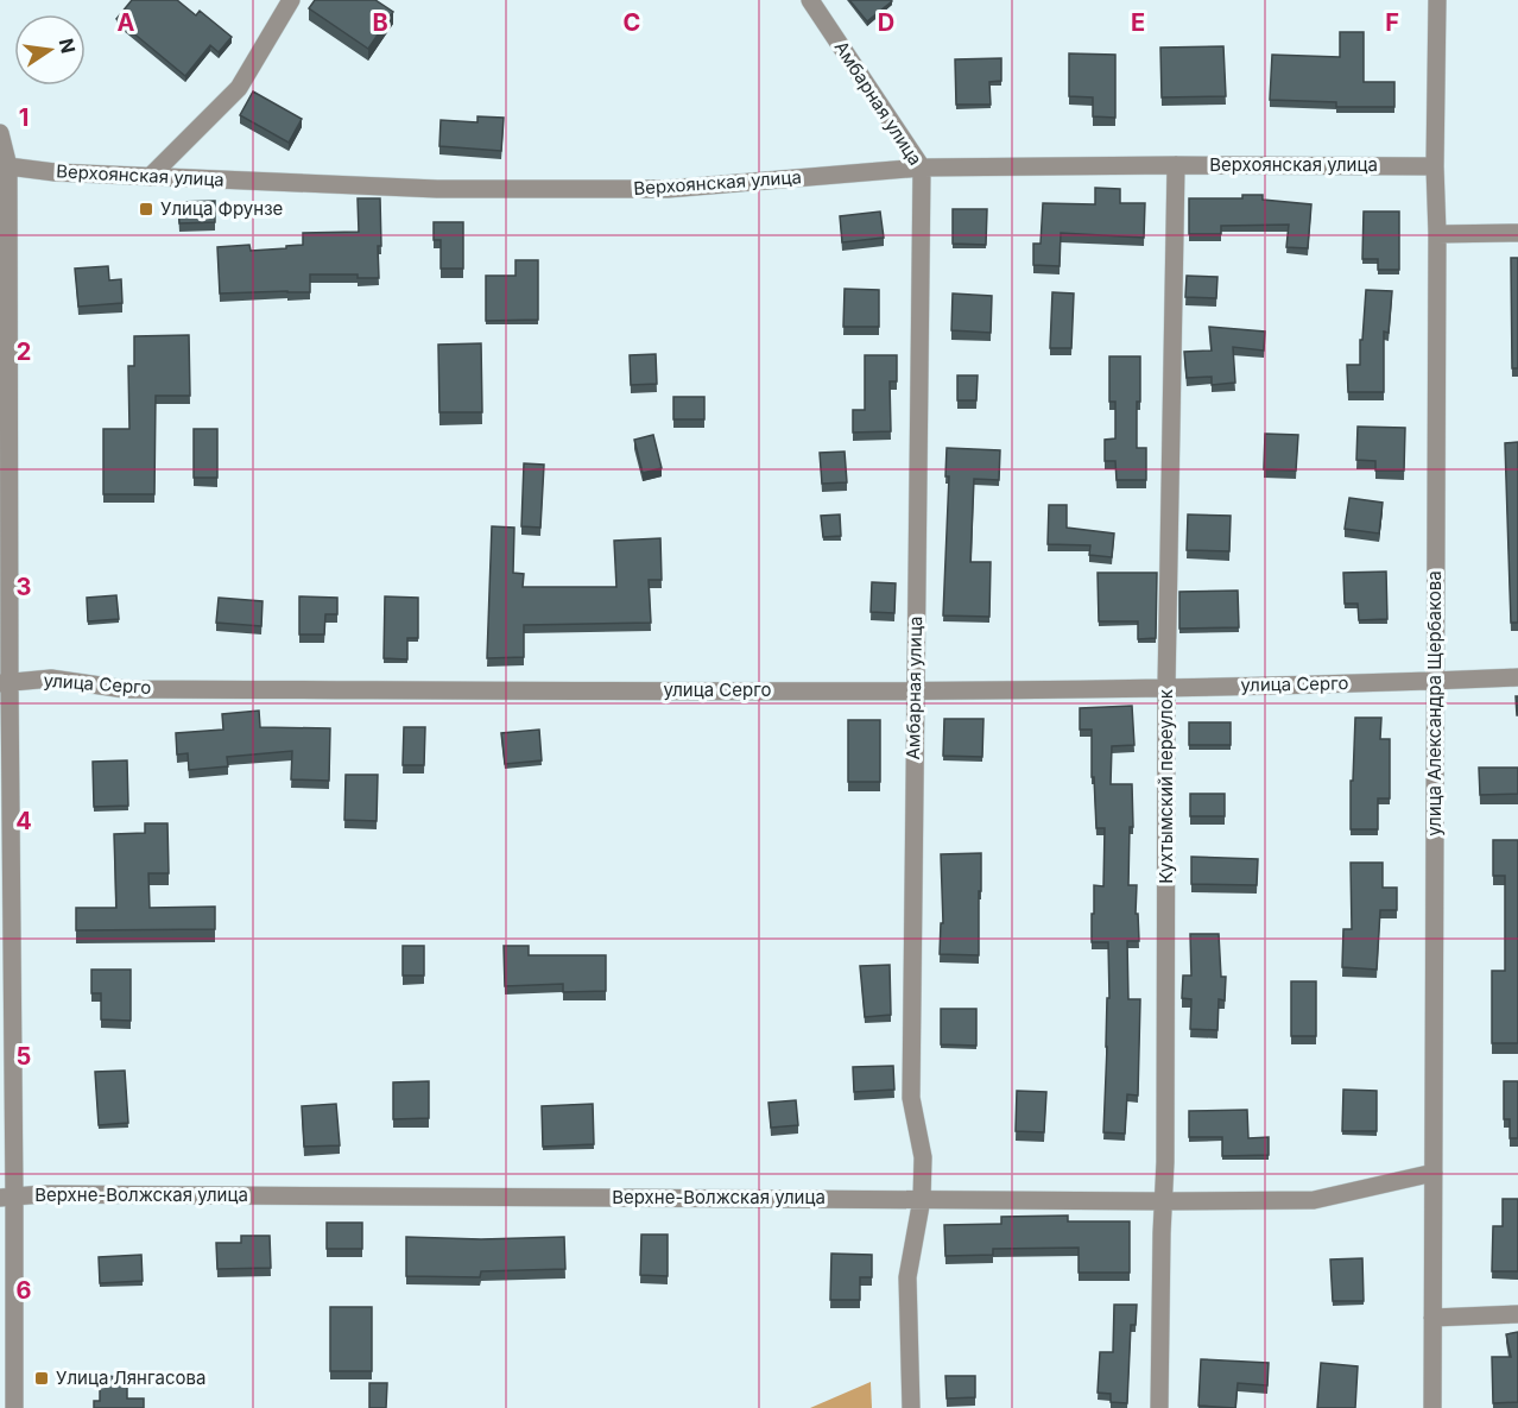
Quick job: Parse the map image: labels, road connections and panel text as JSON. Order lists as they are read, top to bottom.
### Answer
{
  "streets": {
    "street": [
      "Амбарная улица",
      "Верхоянская улица",
      "улица Серго",
      "улица Александра Щербакова",
      "Кухтымский переулок",
      "Верхне-Волжская улица"
    ]
  },
  "crossings": [
    ["Амбарная улица", "Верхоянская улица"],
    ["Амбарная улица", "улица Серго"],
    ["Амбарная улица", "Верхне-Волжская улица"],
    ["Верхоянская улица", "улица Александра Щербакова"],
    ["Верхоянская улица", "Кухтымский переулок"],
    ["улица Серго", "улица Александра Щербакова"],
    ["улица Серго", "Кухтымский переулок"],
    ["улица Александра Щербакова", "Верхне-Волжская улица"],
    ["Кухтымский переулок", "Верхне-Волжская улица"]
  ],
  "places": {
    "transit": ["Улица Фрунзе", "Улица Лянгасова"]
  },
  "north": "right",
  "grid": {
    "columns": [
      "A",
      "B",
      "C",
      "D",
      "E",
      "F"
    ],
    "rows": [
      "1",
      "2",
      "3",
      "4",
      "5",
      "6"
    ]
  }
}
